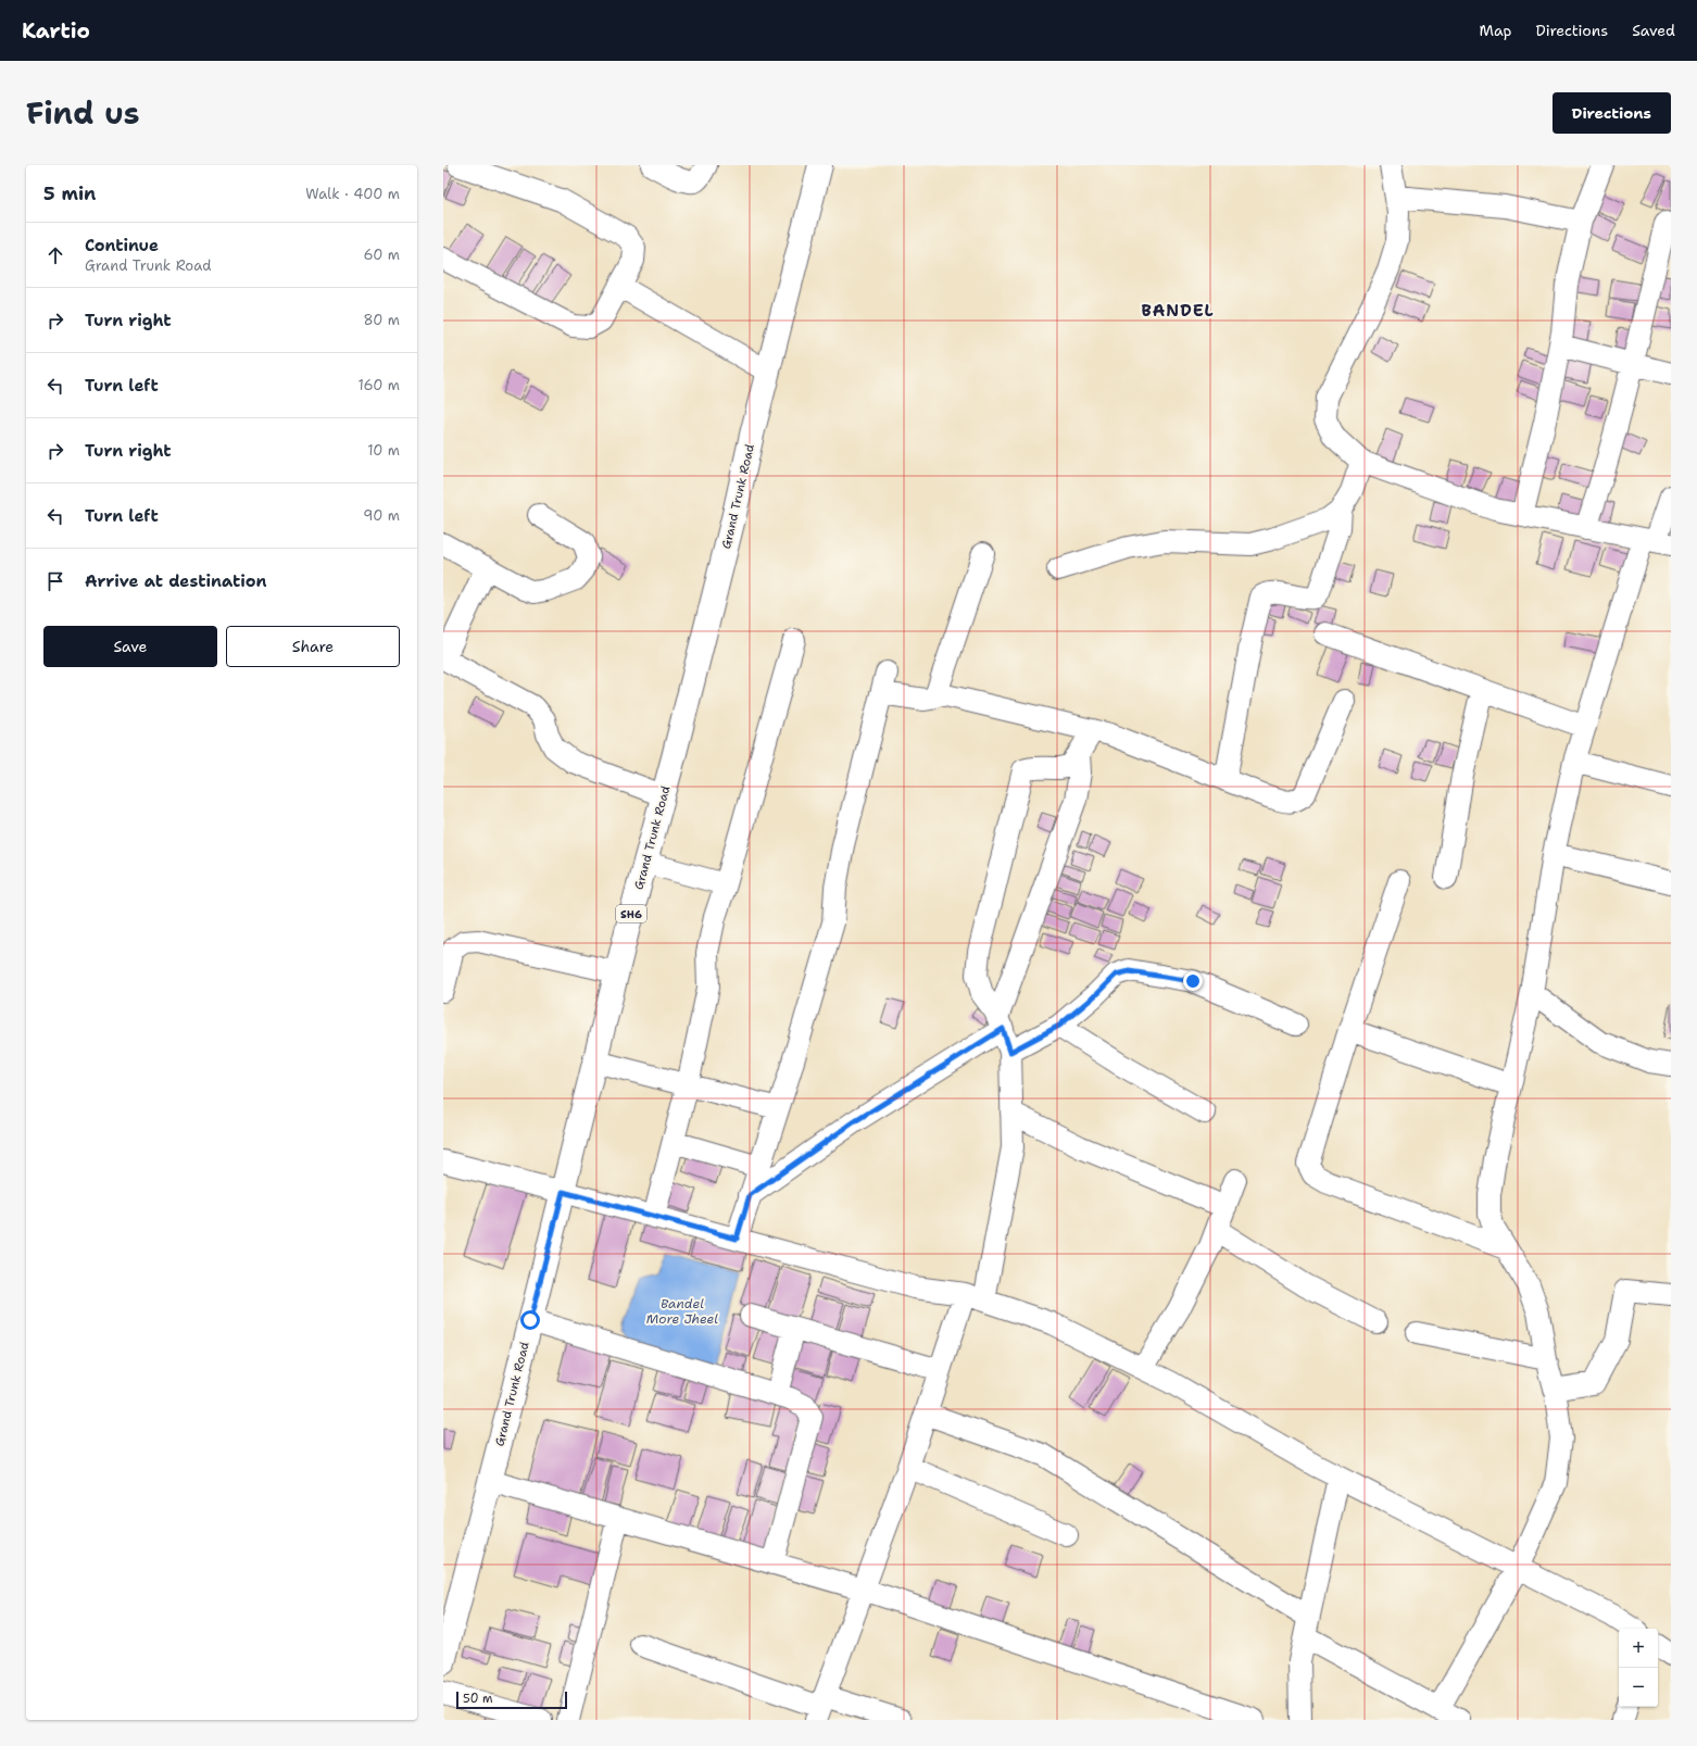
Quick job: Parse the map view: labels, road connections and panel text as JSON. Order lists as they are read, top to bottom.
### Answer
{
  "streets": {
    "main road": ["Grand Trunk Road", "SH6"]
  },
  "districts": ["BANDEL"],
  "water": ["Bandel More Jheel"],
  "scale_bar": "50 m",
  "page": {
    "header": "Kartio",
    "nav": ["Map", "Directions", "Saved"],
    "title": "Find us",
    "buttons": [
      "Directions",
      ["Save", "Share"]
    ],
    "heading": ["5 min", "Walk · 400 m"],
    "list": [
      ["Continue", "Grand Trunk Road", "60 m"],
      ["Turn right", "80 m"],
      ["Turn left", "160 m"],
      ["Turn right", "10 m"],
      ["Turn left", "90 m"],
      "Arrive at destination"
    ],
    "map_buttons": ["+", "−"],
    "scale": "50 m"
  }
}
